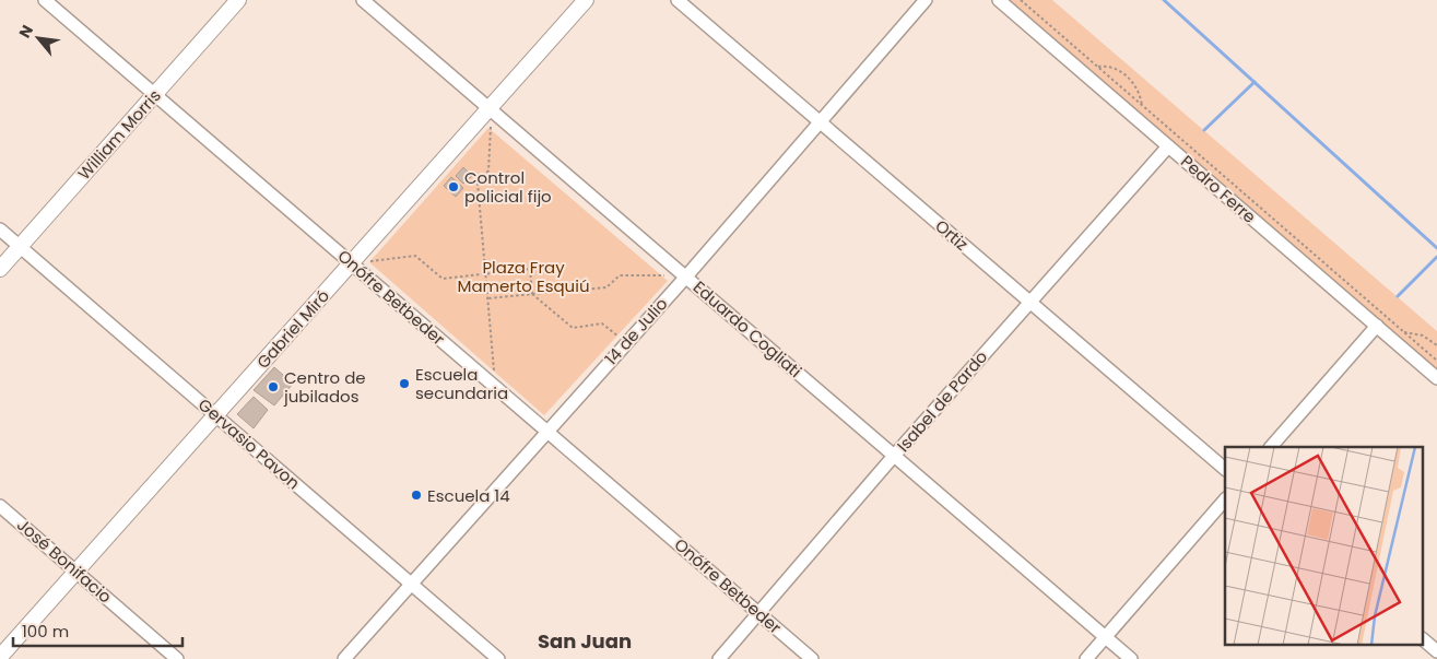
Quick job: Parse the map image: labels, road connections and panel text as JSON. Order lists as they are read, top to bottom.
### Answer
{
  "streets": {
    "street": [
      "William Morris",
      "Pedro Ferre",
      "Ortiz",
      "Onófre Betbeder",
      "Gabriel Miró",
      "Eduardo Cogliati",
      "14 de Julio",
      "Isabel de Pardo",
      "Gervasio Pavon",
      "José Bonifacio"
    ]
  },
  "crossings": [
    ["William Morris", "Onófre Betbeder"],
    ["William Morris", "Gervasio Pavon"],
    ["Pedro Ferre", "Isabel de Pardo"],
    ["Ortiz", "14 de Julio"],
    ["Ortiz", "Isabel de Pardo"],
    ["Onófre Betbeder", "Gabriel Miró"],
    ["Onófre Betbeder", "14 de Julio"],
    ["Onófre Betbeder", "Isabel de Pardo"],
    ["Gabriel Miró", "Eduardo Cogliati"],
    ["Gabriel Miró", "Gervasio Pavon"],
    ["Gabriel Miró", "José Bonifacio"],
    ["Eduardo Cogliati", "14 de Julio"],
    ["Eduardo Cogliati", "Isabel de Pardo"],
    ["14 de Julio", "Gervasio Pavon"]
  ],
  "districts": ["San Juan"],
  "parks": ["Plaza Fray Mamerto Esquiú"],
  "places": [
    "Control policial fijo",
    "Escuela secundaria",
    "Centro de jubilados",
    "Escuela 14"
  ],
  "scale_bar": "100 m",
  "north": "top left"
}
